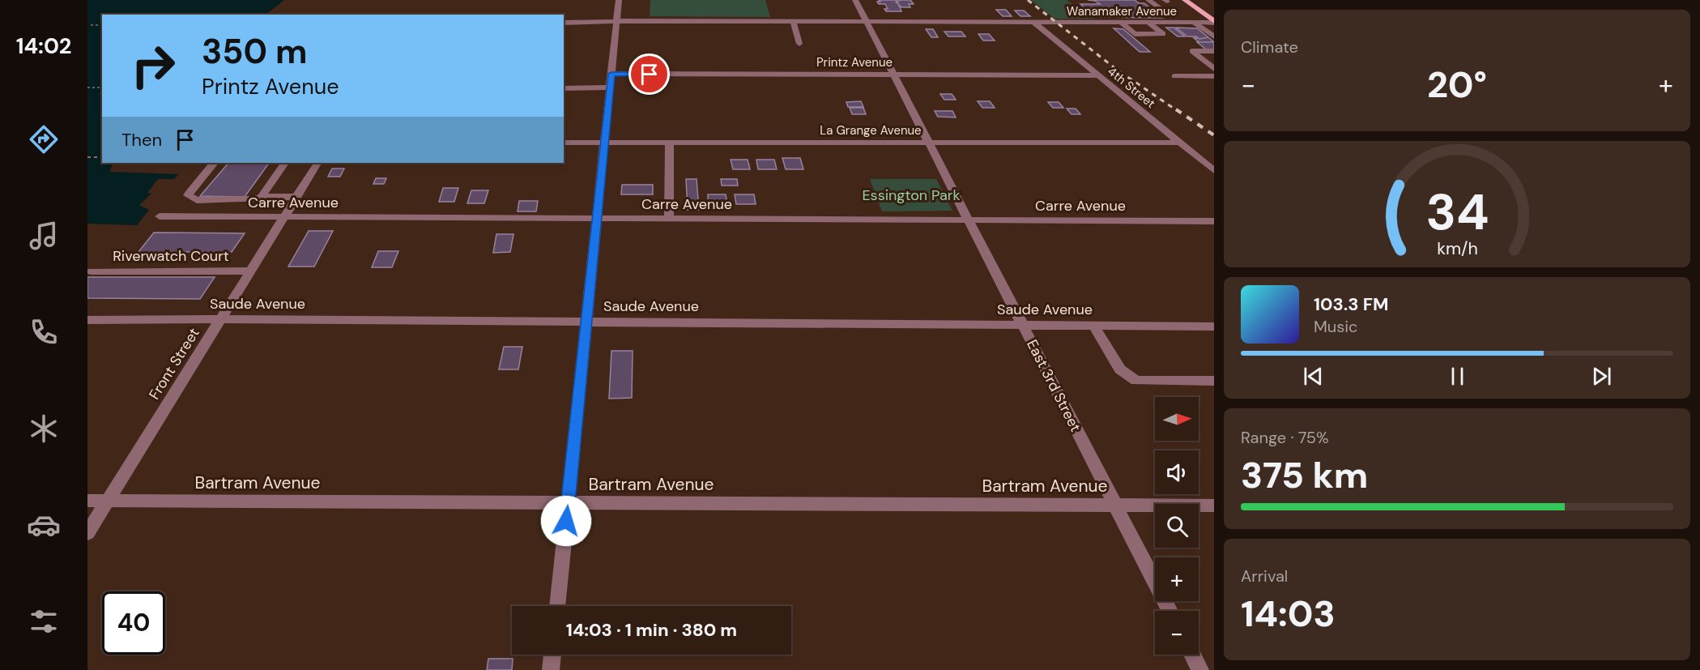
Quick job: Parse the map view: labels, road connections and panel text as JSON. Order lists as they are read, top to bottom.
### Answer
{
  "streets": {
    "street": [
      "Wanamaker Avenue",
      "Printz Avenue",
      "4th Street",
      "La Grange Avenue",
      "Carre Avenue",
      "Riverwatch Court",
      "Saude Avenue",
      "Front Street",
      "East 3rd Street",
      "Bartram Avenue"
    ]
  },
  "crossings": [
    ["Wanamaker Avenue", "4th Street"],
    ["Wanamaker Avenue", "East 3rd Street"],
    ["Printz Avenue", "4th Street"],
    ["Printz Avenue", "East 3rd Street"],
    ["4th Street", "La Grange Avenue"],
    ["La Grange Avenue", "East 3rd Street"],
    ["Carre Avenue", "Front Street"],
    ["Carre Avenue", "East 3rd Street"],
    ["Riverwatch Court", "Front Street"],
    ["Saude Avenue", "Front Street"],
    ["Saude Avenue", "East 3rd Street"],
    ["Front Street", "Bartram Avenue"],
    ["East 3rd Street", "Bartram Avenue"]
  ],
  "parks": ["Essington Park"],
  "north": "right",
  "page": {
    "tabs": "14:02",
    "tile": [
      "Climate",
      ["Range · 75%", "375 km"],
      ["Arrival", "14:03"]
    ],
    "turn": ["350 m", "Printz Avenue"],
    "heat": ["−", "20°", "+"],
    "then": "Then",
    "song": ["103.3 FM", "Music"],
    "map_buttons": ["+", "−"],
    "limit": "40",
    "trip": "14:03 · 1 min · 380 m",
    "gauge": ["34", "km/h"]
  }
}
